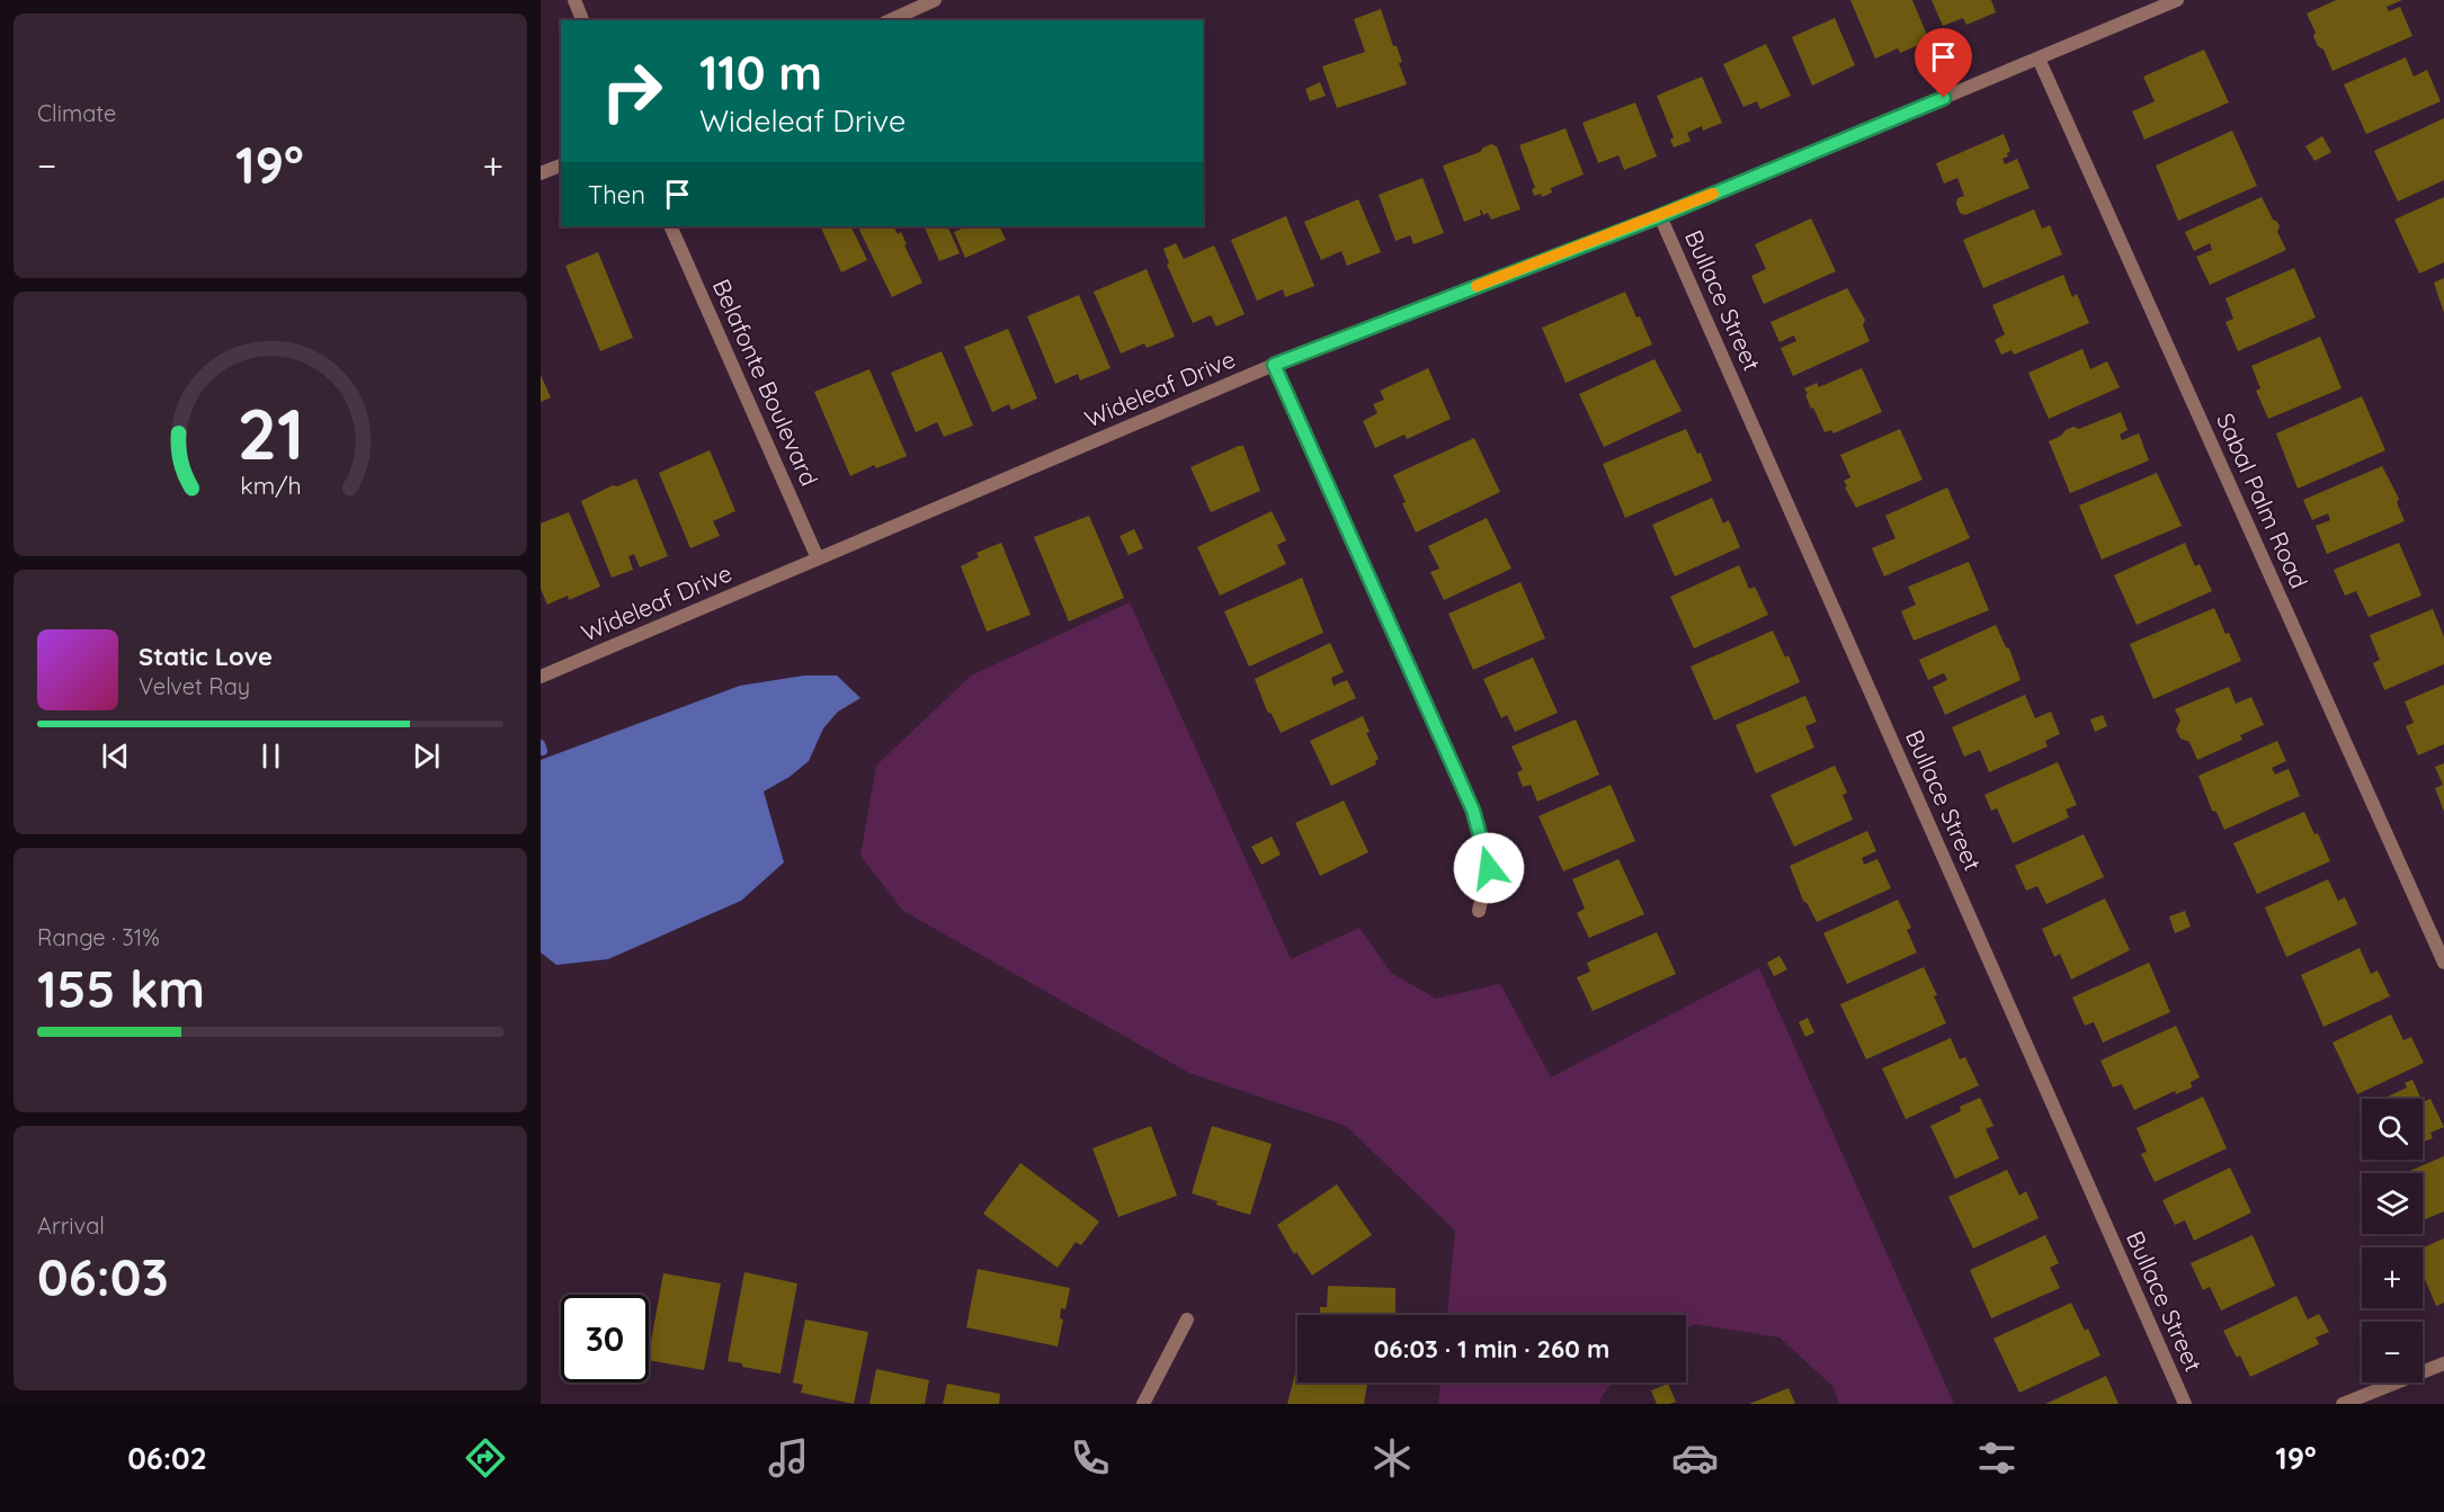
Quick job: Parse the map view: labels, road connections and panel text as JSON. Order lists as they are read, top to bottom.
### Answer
{
  "streets": {
    "street": [
      "Bullace Street",
      "Belafonte Boulevard",
      "Wideleaf Drive",
      "Sabal Palm Road"
    ]
  },
  "crossings": [
    ["Bullace Street", "Wideleaf Drive"],
    ["Belafonte Boulevard", "Wideleaf Drive"],
    ["Wideleaf Drive", "Sabal Palm Road"]
  ],
  "page": {
    "tile": [
      "Climate",
      ["Range · 31%", "155 km"],
      ["Arrival", "06:03"]
    ],
    "turn": ["110 m", "Wideleaf Drive"],
    "heat": ["−", "19°", "+"],
    "then": "Then",
    "song": ["Static Love", "Velvet Ray"],
    "map_buttons": ["+", "−"],
    "limit": "30",
    "trip": "06:03 · 1 min · 260 m",
    "tabs": ["06:02", "19°"],
    "gauge": ["21", "km/h"]
  }
}
